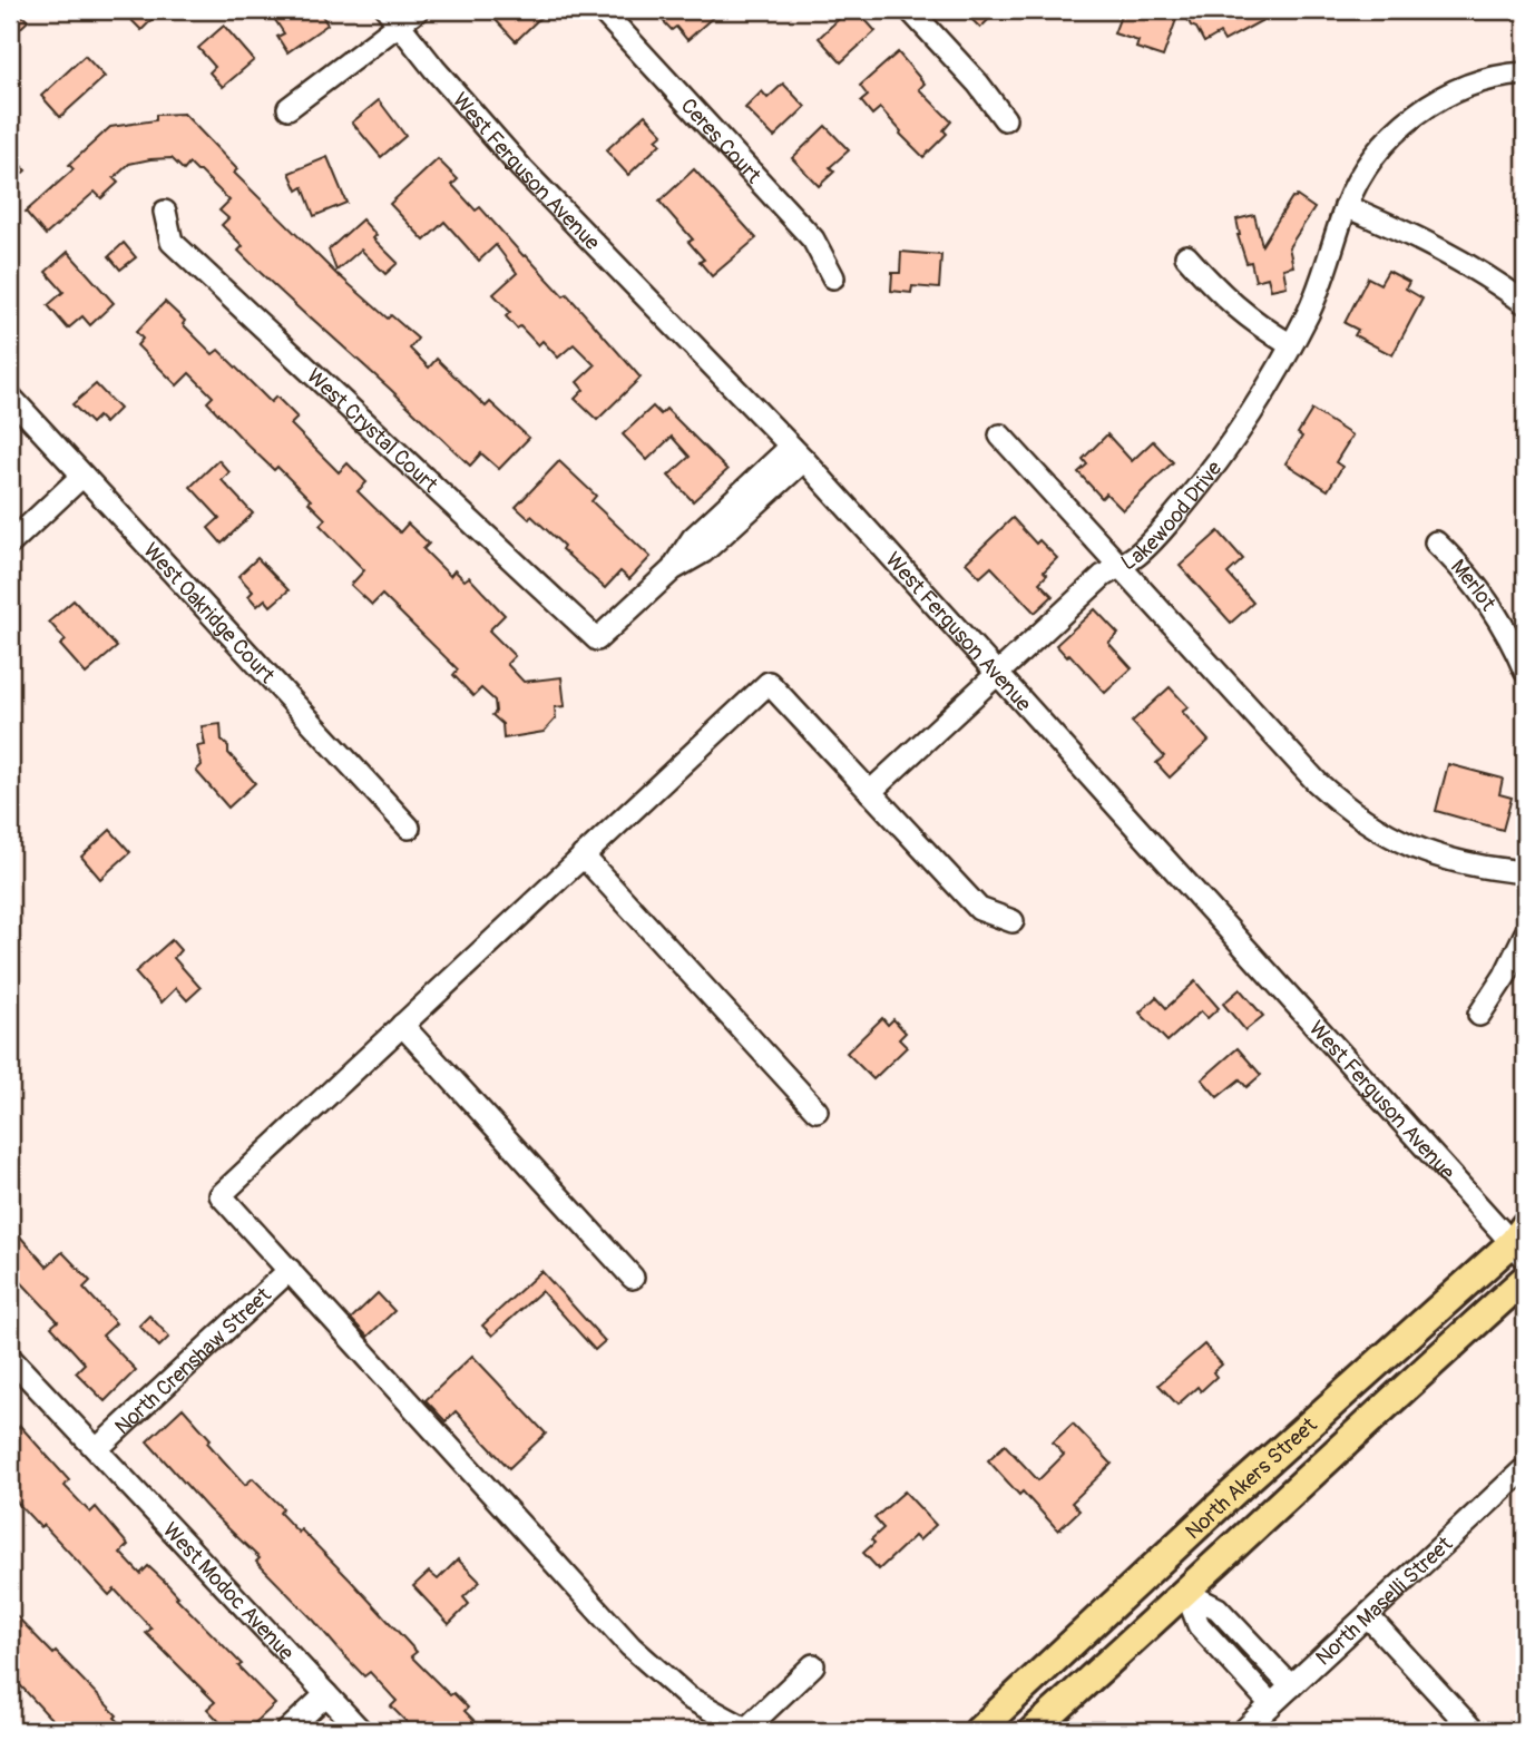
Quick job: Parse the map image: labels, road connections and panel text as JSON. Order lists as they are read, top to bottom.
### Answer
{
  "streets": {
    "main road": ["North Akers Street"],
    "street": [
      "Ceres Court",
      "West Ferguson Avenue",
      "West Crystal Court",
      "Lakewood Drive",
      "Merlot",
      "West Oakridge Court",
      "North Crenshaw Street",
      "West Modoc Avenue",
      "North Maselli Street"
    ]
  },
  "crossings": [
    ["West Ferguson Avenue", "West Crystal Court"],
    ["West Ferguson Avenue", "North Akers Street"],
    ["North Crenshaw Street", "West Modoc Avenue"]
  ]
}
